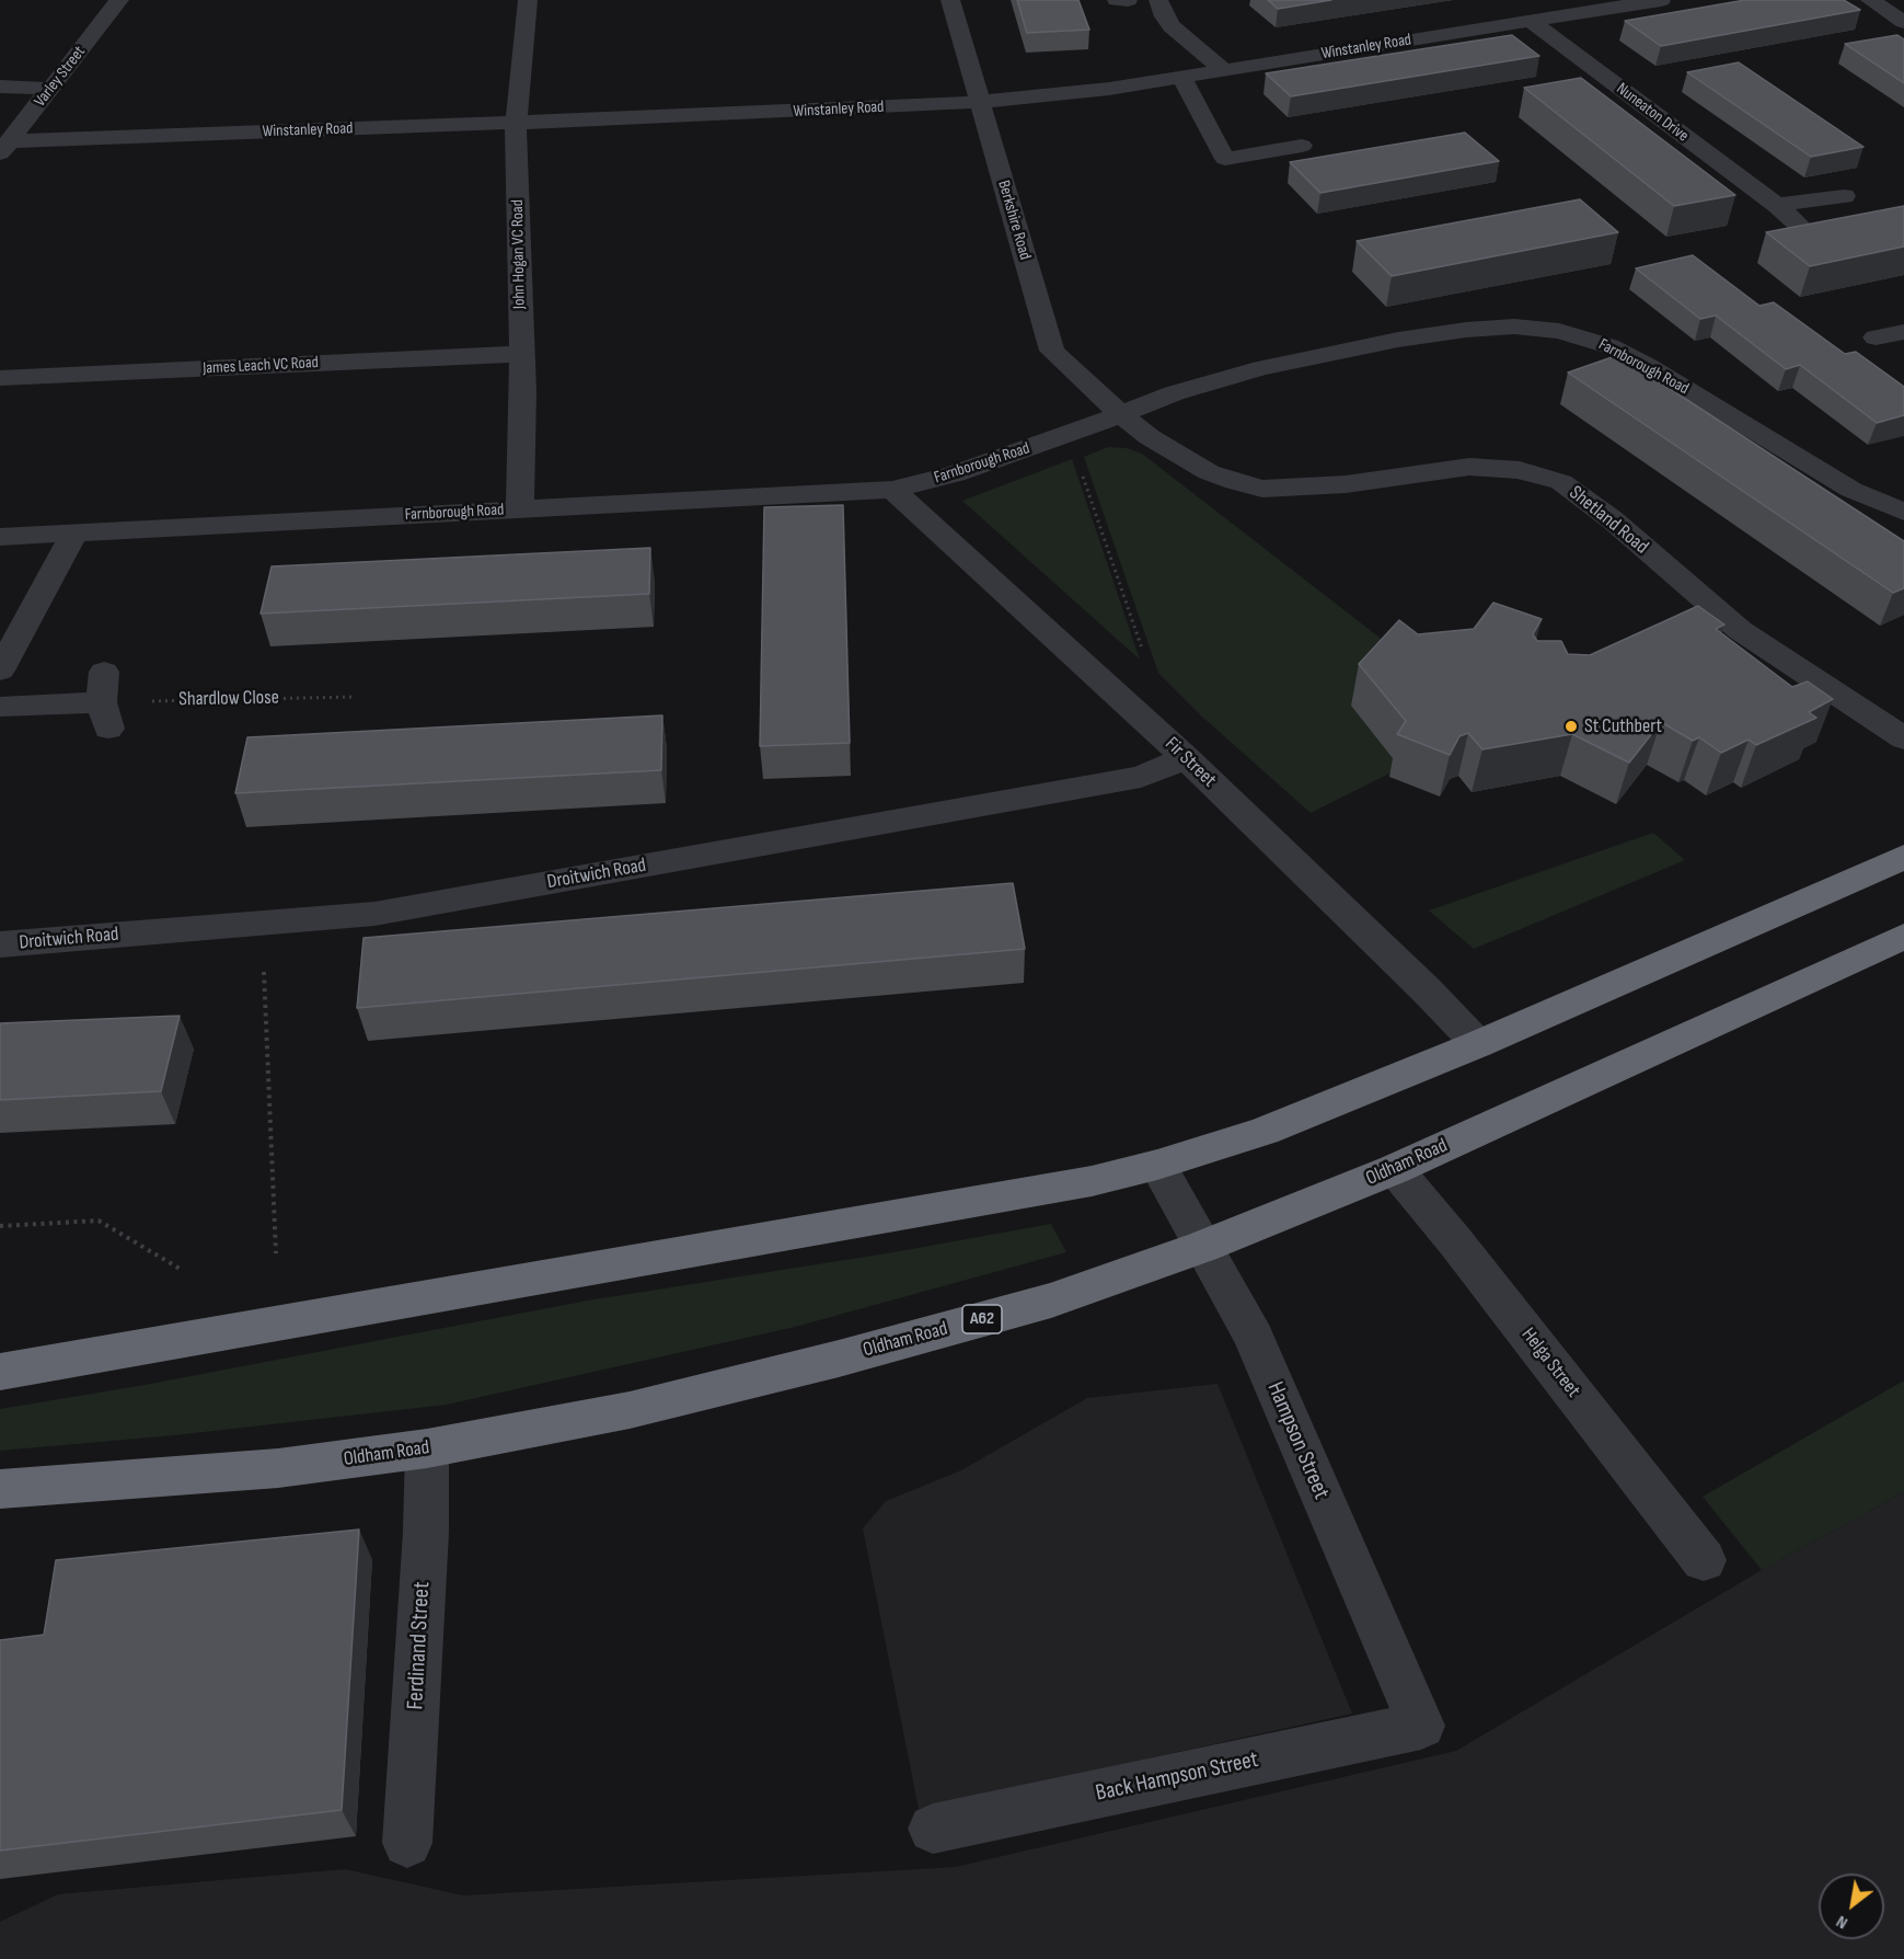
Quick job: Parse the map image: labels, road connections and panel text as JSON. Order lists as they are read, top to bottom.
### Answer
{
  "streets": {
    "highway": ["Oldham Road", "A62"],
    "street": [
      "Winstanley Road",
      "Varley Street",
      "Nuneaton Drive",
      "Berkshire Road",
      "John Hogan VC Road",
      "James Leach VC Road",
      "Farnborough Road",
      "Shetland Road",
      "Fir Street",
      "Droitwich Road",
      "Helga Street",
      "Hampson Street",
      "Ferdinand Street",
      "Back Hampson Street"
    ],
    "path": ["Shardlow Close"]
  },
  "crossings": [
    ["Winstanley Road", "Varley Street"],
    ["Winstanley Road", "Nuneaton Drive"],
    ["Winstanley Road", "Berkshire Road"],
    ["Winstanley Road", "John Hogan VC Road"],
    ["Berkshire Road", "Farnborough Road"],
    ["Berkshire Road", "Shetland Road"],
    ["John Hogan VC Road", "James Leach VC Road"],
    ["John Hogan VC Road", "Farnborough Road"],
    ["Farnborough Road", "Shetland Road"],
    ["Farnborough Road", "Fir Street"],
    ["Fir Street", "Droitwich Road"],
    ["Oldham Road", "Helga Street"],
    ["Oldham Road", "Hampson Street"],
    ["Oldham Road", "Ferdinand Street"],
    ["Hampson Street", "Back Hampson Street"]
  ],
  "places": ["St Cuthbert"],
  "north": "bottom left"
}
